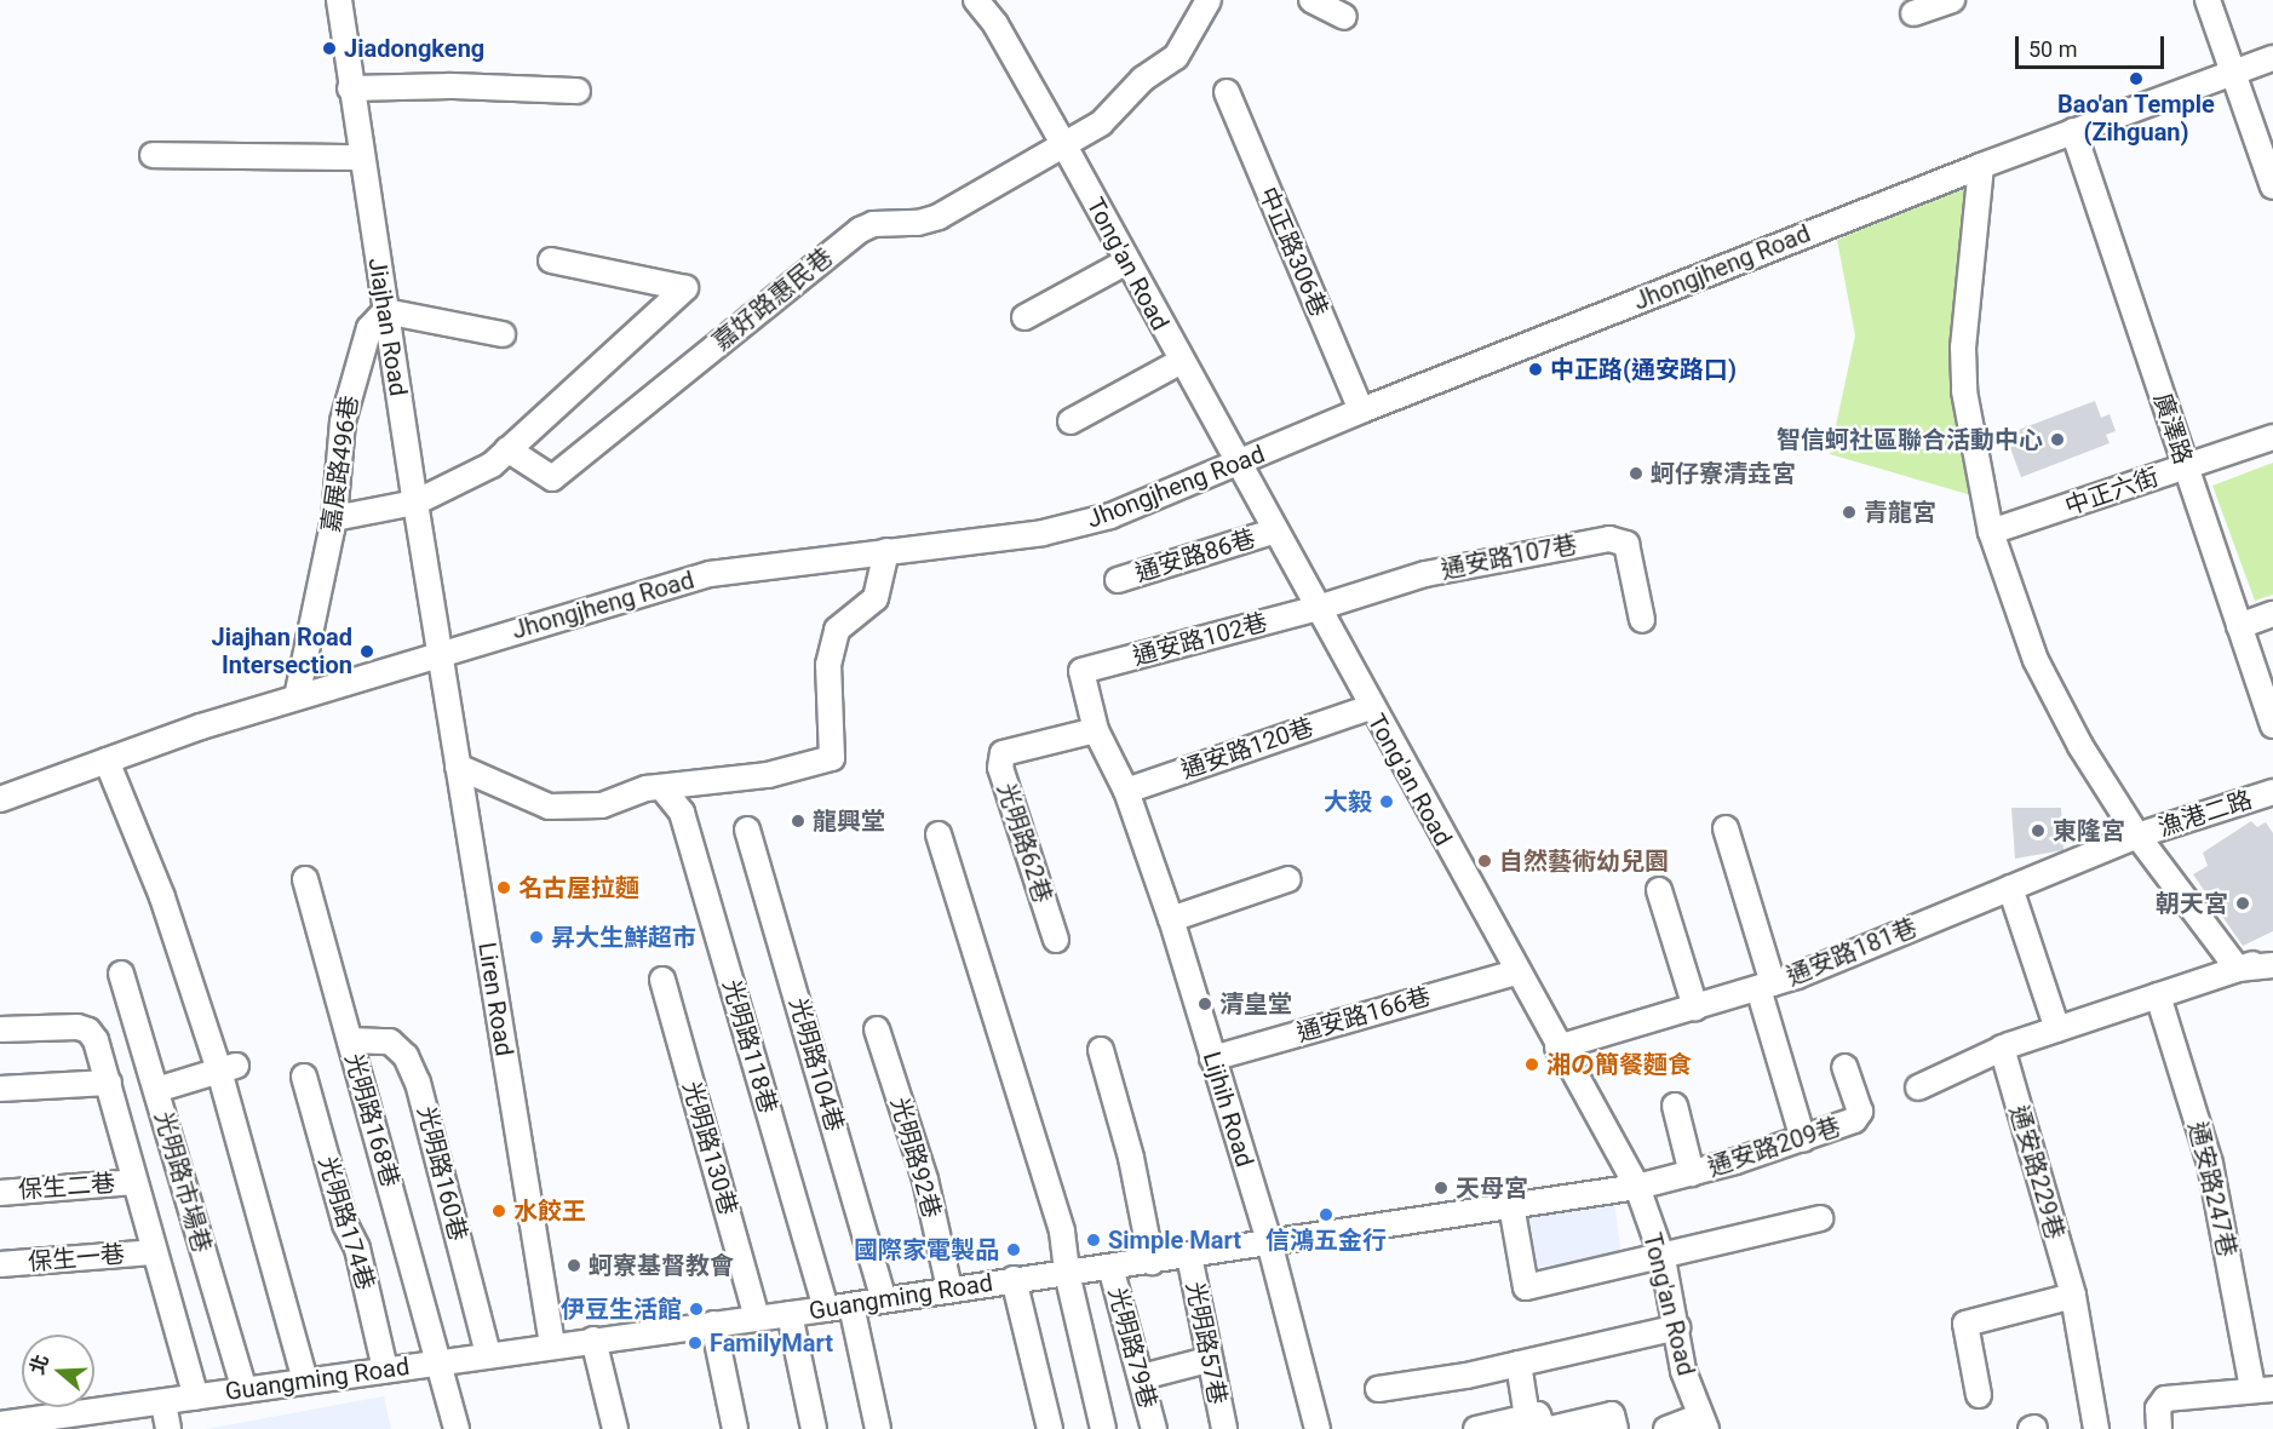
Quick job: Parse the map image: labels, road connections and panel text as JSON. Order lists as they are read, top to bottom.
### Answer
{
  "streets": {
    "street": [
      "中正路306巷",
      "Tong'an Road",
      "Jhongjheng Road",
      "嘉好路惠民巷",
      "Jiajhan Road",
      "廣澤路",
      "嘉展路496巷",
      "中正六街",
      "通安路86巷",
      "通安路107巷",
      "通安路102巷",
      "通安路120巷",
      "漁港二路",
      "光明路62巷",
      "通安路181巷",
      "Liren Road",
      "通安路166巷",
      "光明路118巷",
      "光明路104巷",
      "Lijhih Road",
      "光明路168巷",
      "通安路209巷",
      "光明路130巷",
      "光明路92巷",
      "通安路229巷",
      "光明路160巷",
      "光明路市場巷",
      "保生二巷",
      "通安路247巷",
      "光明路174巷",
      "保生一巷",
      "Guangming Road",
      "光明路57巷",
      "光明路79巷"
    ]
  },
  "crossings": [
    ["中正路306巷", "Jhongjheng Road"],
    ["Tong'an Road", "Jhongjheng Road"],
    ["Tong'an Road", "嘉好路惠民巷"],
    ["Tong'an Road", "通安路86巷"],
    ["Tong'an Road", "通安路107巷"],
    ["Tong'an Road", "通安路102巷"],
    ["Tong'an Road", "通安路120巷"],
    ["Tong'an Road", "通安路181巷"],
    ["Tong'an Road", "通安路166巷"],
    ["Tong'an Road", "通安路209巷"],
    ["Tong'an Road", "Guangming Road"],
    ["Jhongjheng Road", "Jiajhan Road"],
    ["Jhongjheng Road", "廣澤路"],
    ["Jhongjheng Road", "嘉展路496巷"],
    ["Jhongjheng Road", "Liren Road"],
    ["Jiajhan Road", "嘉展路496巷"],
    ["Jiajhan Road", "Liren Road"],
    ["廣澤路", "中正六街"],
    ["通安路107巷", "通安路102巷"],
    ["通安路102巷", "Lijhih Road"],
    ["通安路120巷", "Lijhih Road"],
    ["漁港二路", "通安路181巷"],
    ["光明路62巷", "Lijhih Road"],
    ["Liren Road", "Guangming Road"],
    ["通安路166巷", "Lijhih Road"],
    ["光明路118巷", "Guangming Road"],
    ["光明路104巷", "Guangming Road"],
    ["Lijhih Road", "Guangming Road"],
    ["光明路168巷", "光明路160巷"],
    ["光明路168巷", "Guangming Road"],
    ["通安路209巷", "Guangming Road"],
    ["光明路130巷", "Guangming Road"],
    ["光明路92巷", "Guangming Road"],
    ["光明路160巷", "Guangming Road"],
    ["光明路市場巷", "Guangming Road"],
    ["光明路174巷", "Guangming Road"],
    ["Guangming Road", "光明路57巷"],
    ["Guangming Road", "光明路79巷"]
  ],
  "places": [
    "Jiadongkeng",
    "Bao'an Temple (Zihguan)",
    "中正路(通安路口)",
    "智信蚵社區聯合活動中心",
    "蚵仔寮清垚宮",
    "青龍宮",
    "Jiajhan Road Intersection",
    "大毅",
    "龍興堂",
    "東隆宮",
    "自然藝術幼兒園",
    "名古屋拉麵",
    "朝天宮",
    "昇大生鮮超市",
    "清皇堂",
    "湘の簡餐麵食",
    "天母宮",
    "水餃王",
    "信鴻五金行",
    "Simple Mart",
    "國際家電製品",
    "蚵寮基督教會",
    "伊豆生活館",
    "FamilyMart"
  ],
  "scale_bar": "50 m",
  "north": "left"
}
